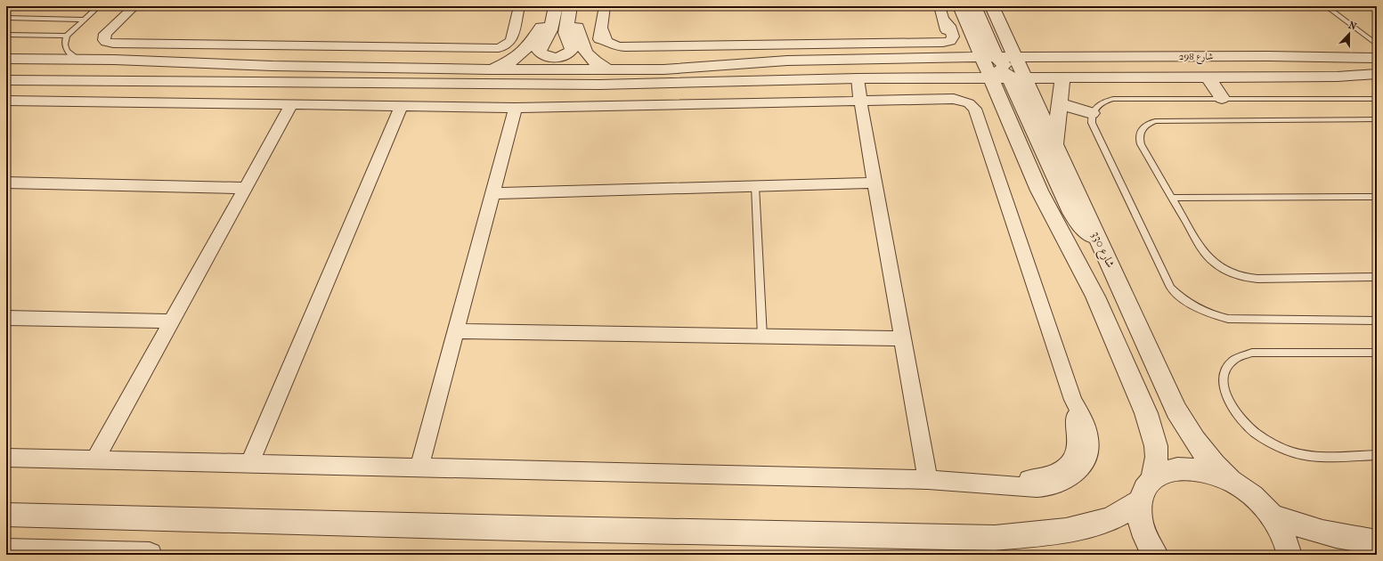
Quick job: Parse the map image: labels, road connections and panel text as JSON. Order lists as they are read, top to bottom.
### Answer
{
  "streets": {
    "street": ["شارع 298", "شارع 330"]
  },
  "crossings": [
    ["شارع 298", "شارع 330"]
  ],
  "north": "top"
}
